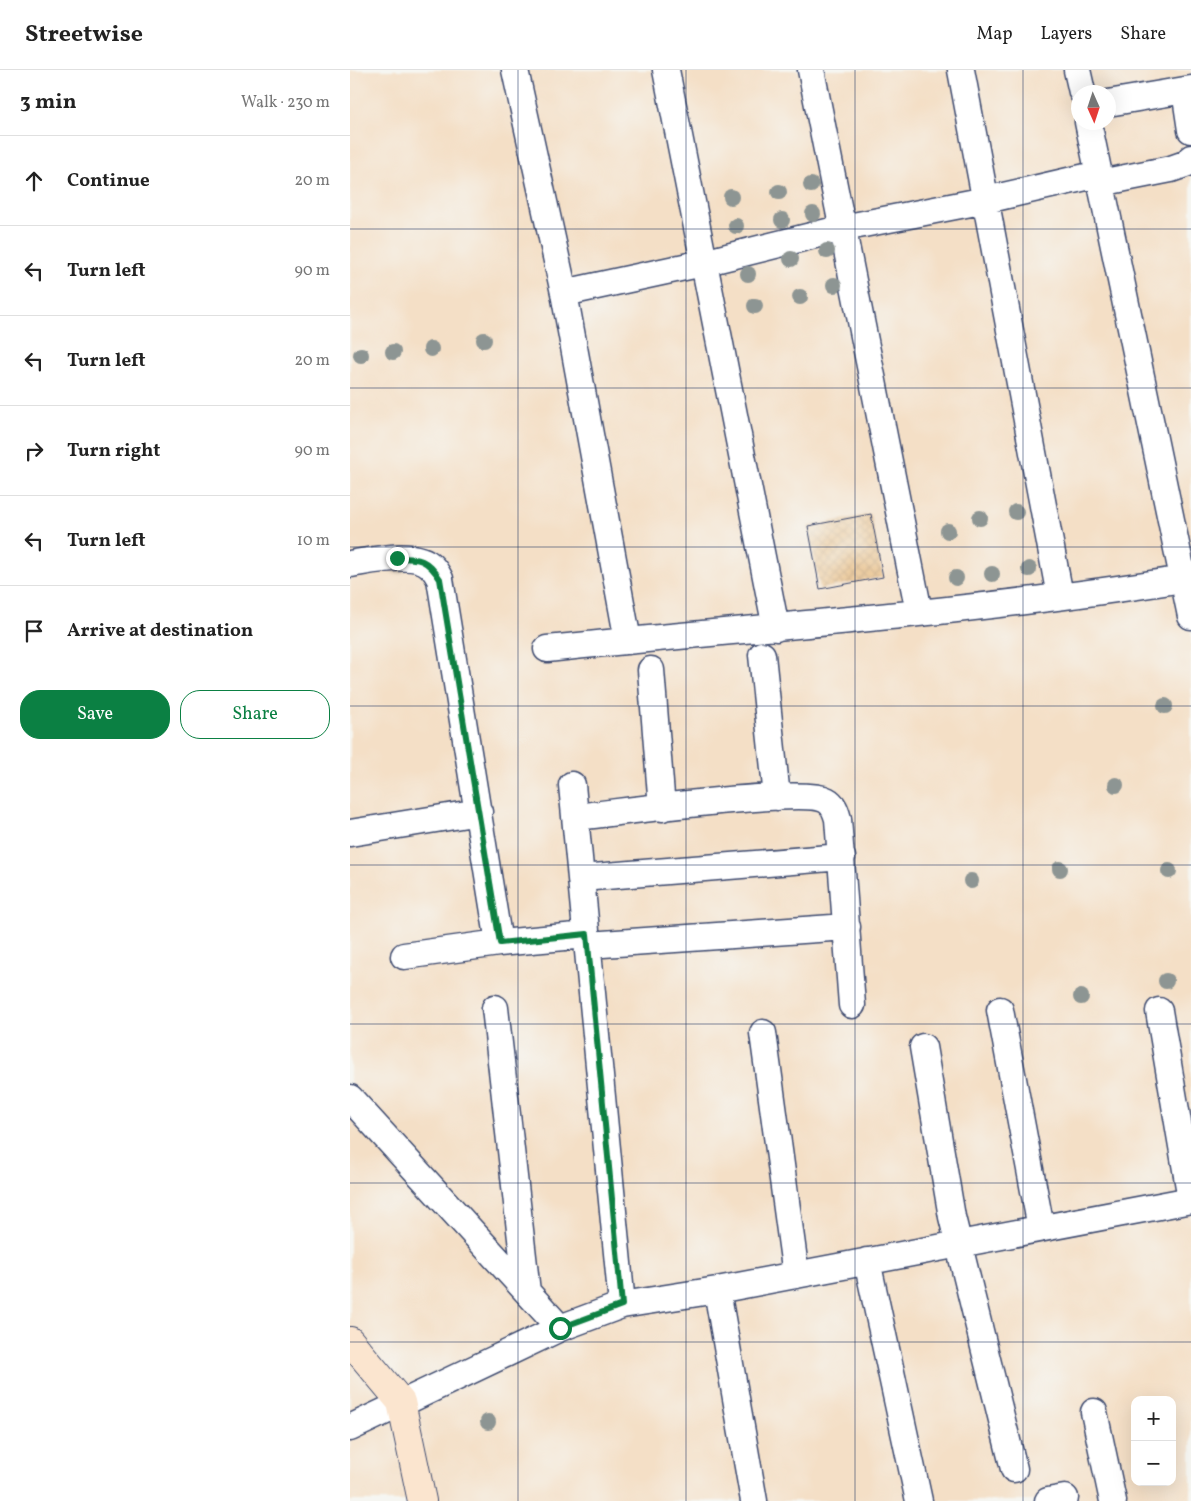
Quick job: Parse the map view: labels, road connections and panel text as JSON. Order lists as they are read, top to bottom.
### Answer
{
  "north": "bottom",
  "page": {
    "header": "Streetwise",
    "nav": ["Map", "Layers", "Share"],
    "heading": ["3 min", "Walk · 230 m"],
    "list": [
      ["Continue", "20 m"],
      ["Turn left", "90 m"],
      ["Turn left", "20 m"],
      ["Turn right", "90 m"],
      ["Turn left", "10 m"],
      "Arrive at destination"
    ],
    "buttons": ["Save", "Share"],
    "map_buttons": ["+", "−"]
  }
}
